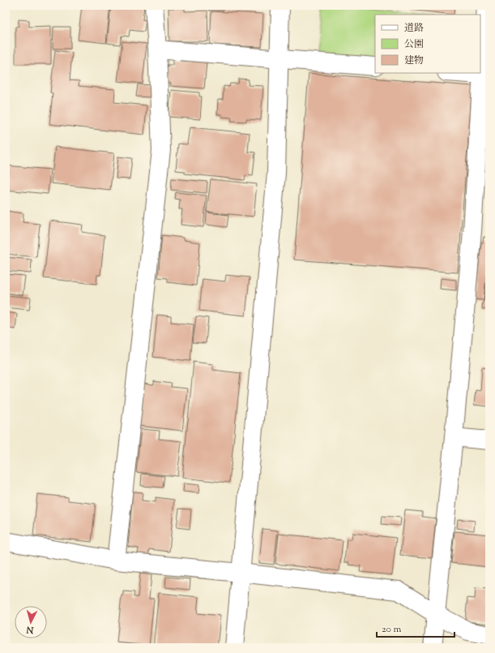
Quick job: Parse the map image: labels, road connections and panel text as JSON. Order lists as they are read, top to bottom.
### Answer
{
  "legend": ["道路", "公園", "建物"],
  "scale_bar": "20 m",
  "north": "bottom"
}
